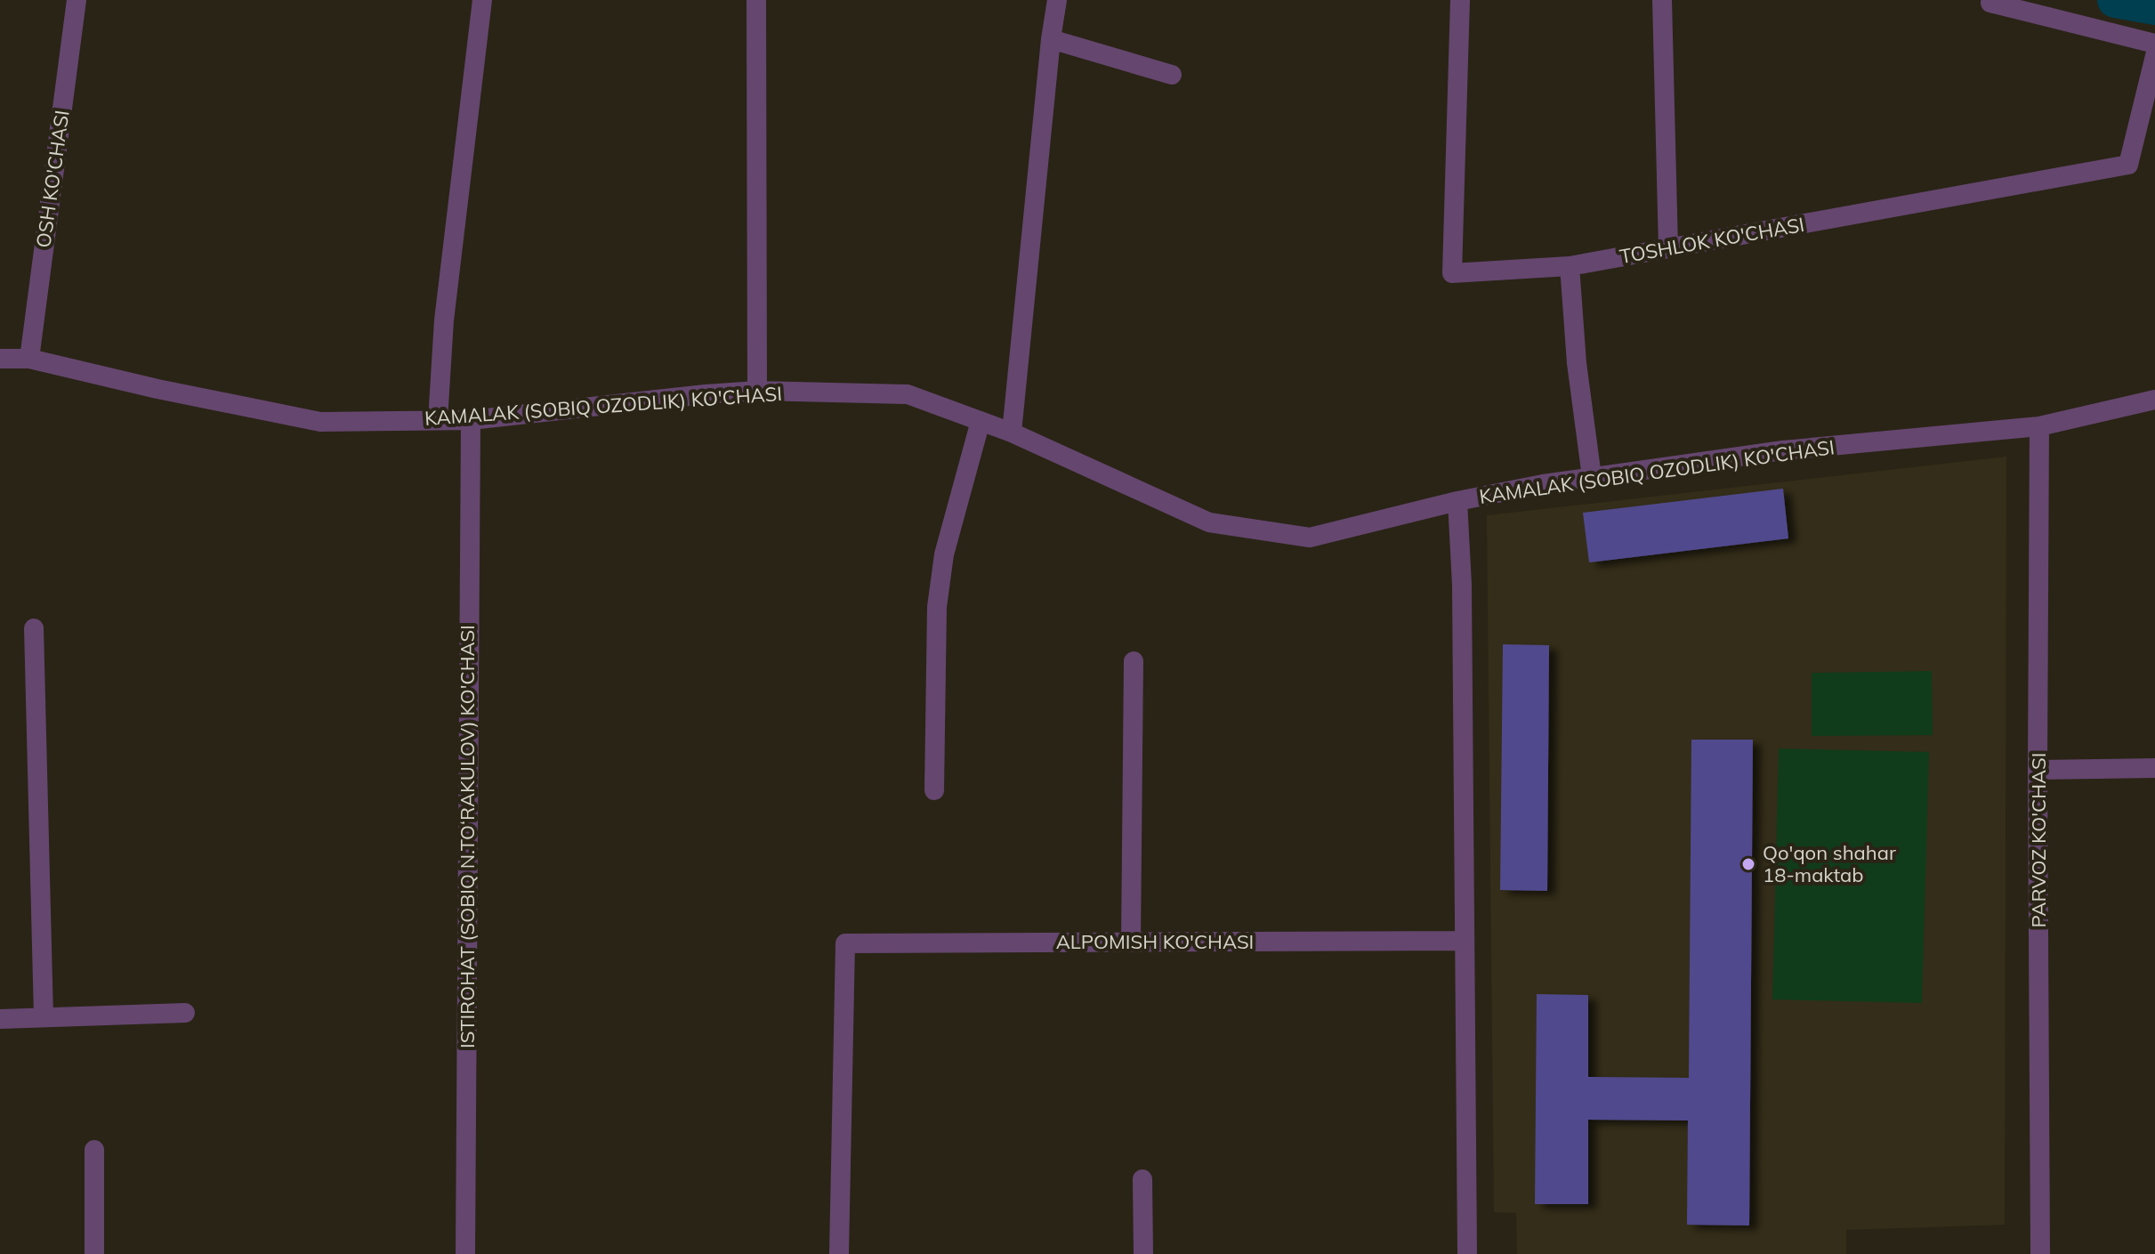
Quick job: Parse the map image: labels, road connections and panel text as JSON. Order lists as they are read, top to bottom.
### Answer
{
  "streets": {
    "street": [
      "OSH KO'CHASI",
      "TOSHLOK KO'CHASI",
      "KAMALAK (SOBIQ OZODLIK) KO'CHASI",
      "ISTIROHAT (SOBIQ N.TO‘RAKULOV) KO'CHASI",
      "PARVOZ KO'CHASI",
      "ALPOMISH KO'CHASI"
    ]
  },
  "crossings": [
    ["OSH KO'CHASI", "KAMALAK (SOBIQ OZODLIK) KO'CHASI"],
    ["KAMALAK (SOBIQ OZODLIK) KO'CHASI", "ISTIROHAT (SOBIQ N.TO‘RAKULOV) KO'CHASI"],
    ["KAMALAK (SOBIQ OZODLIK) KO'CHASI", "PARVOZ KO'CHASI"]
  ],
  "places": ["Qo'qon shahar 18-maktab"]
}
